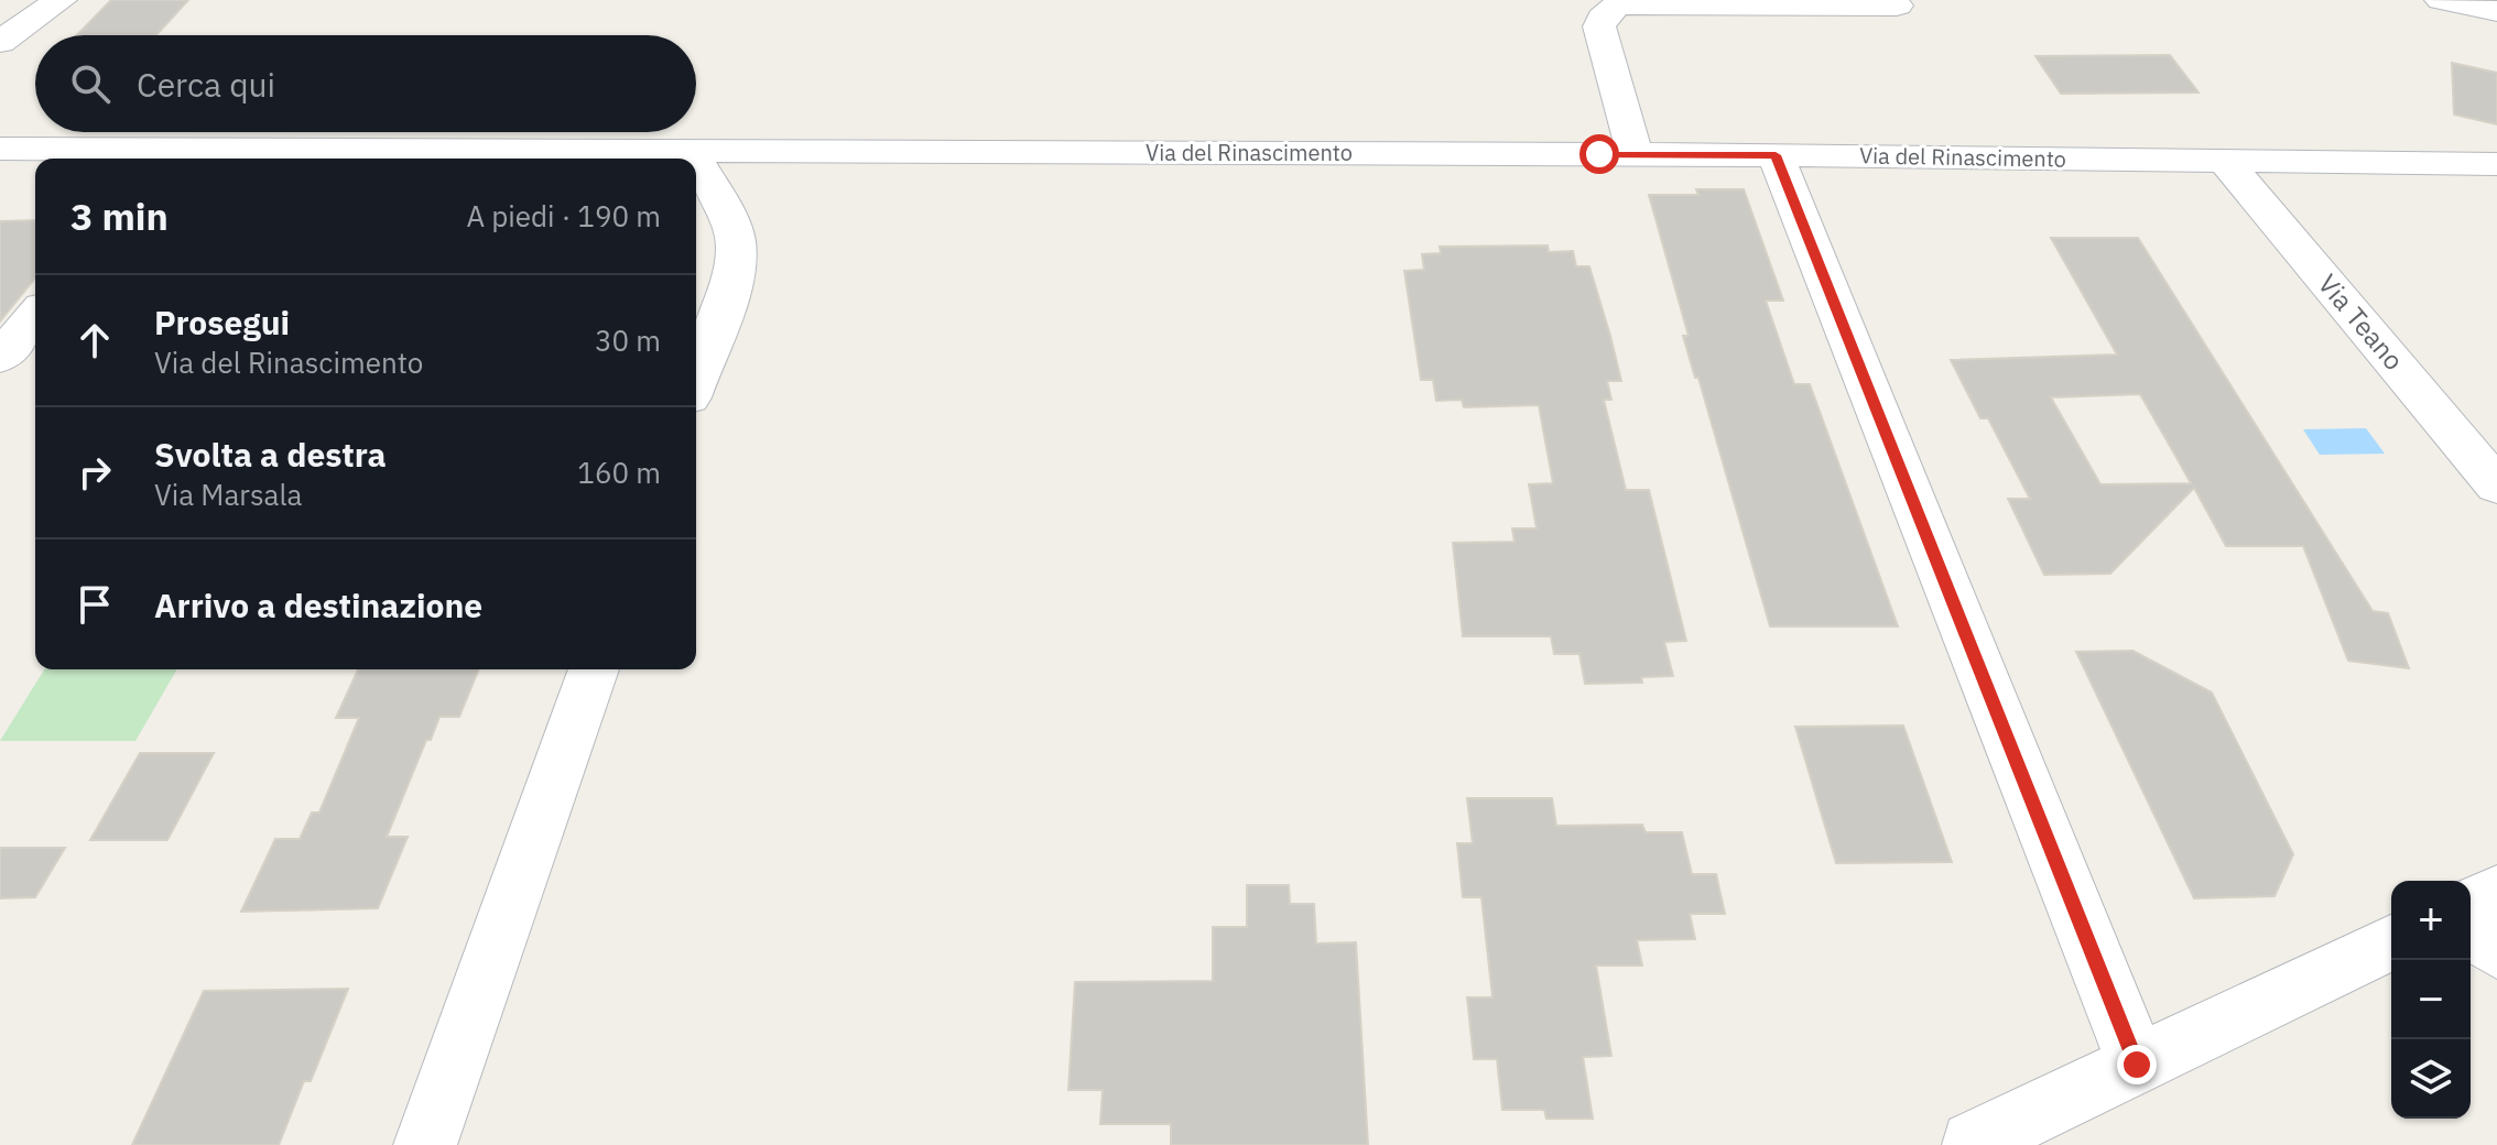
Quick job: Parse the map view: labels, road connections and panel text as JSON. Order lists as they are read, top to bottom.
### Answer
{
  "streets": {
    "street": ["Via del Rinascimento", "Via Teano"]
  },
  "crossings": [
    ["Via del Rinascimento", "Via Teano"]
  ],
  "page": {
    "search": "Cerca qui",
    "heading": ["3 min", "A piedi · 190 m"],
    "list": [
      ["Prosegui", "Via del Rinascimento", "30 m"],
      ["Svolta a destra", "Via Marsala", "160 m"],
      "Arrivo a destinazione"
    ],
    "map_buttons": ["+", "−"]
  }
}
